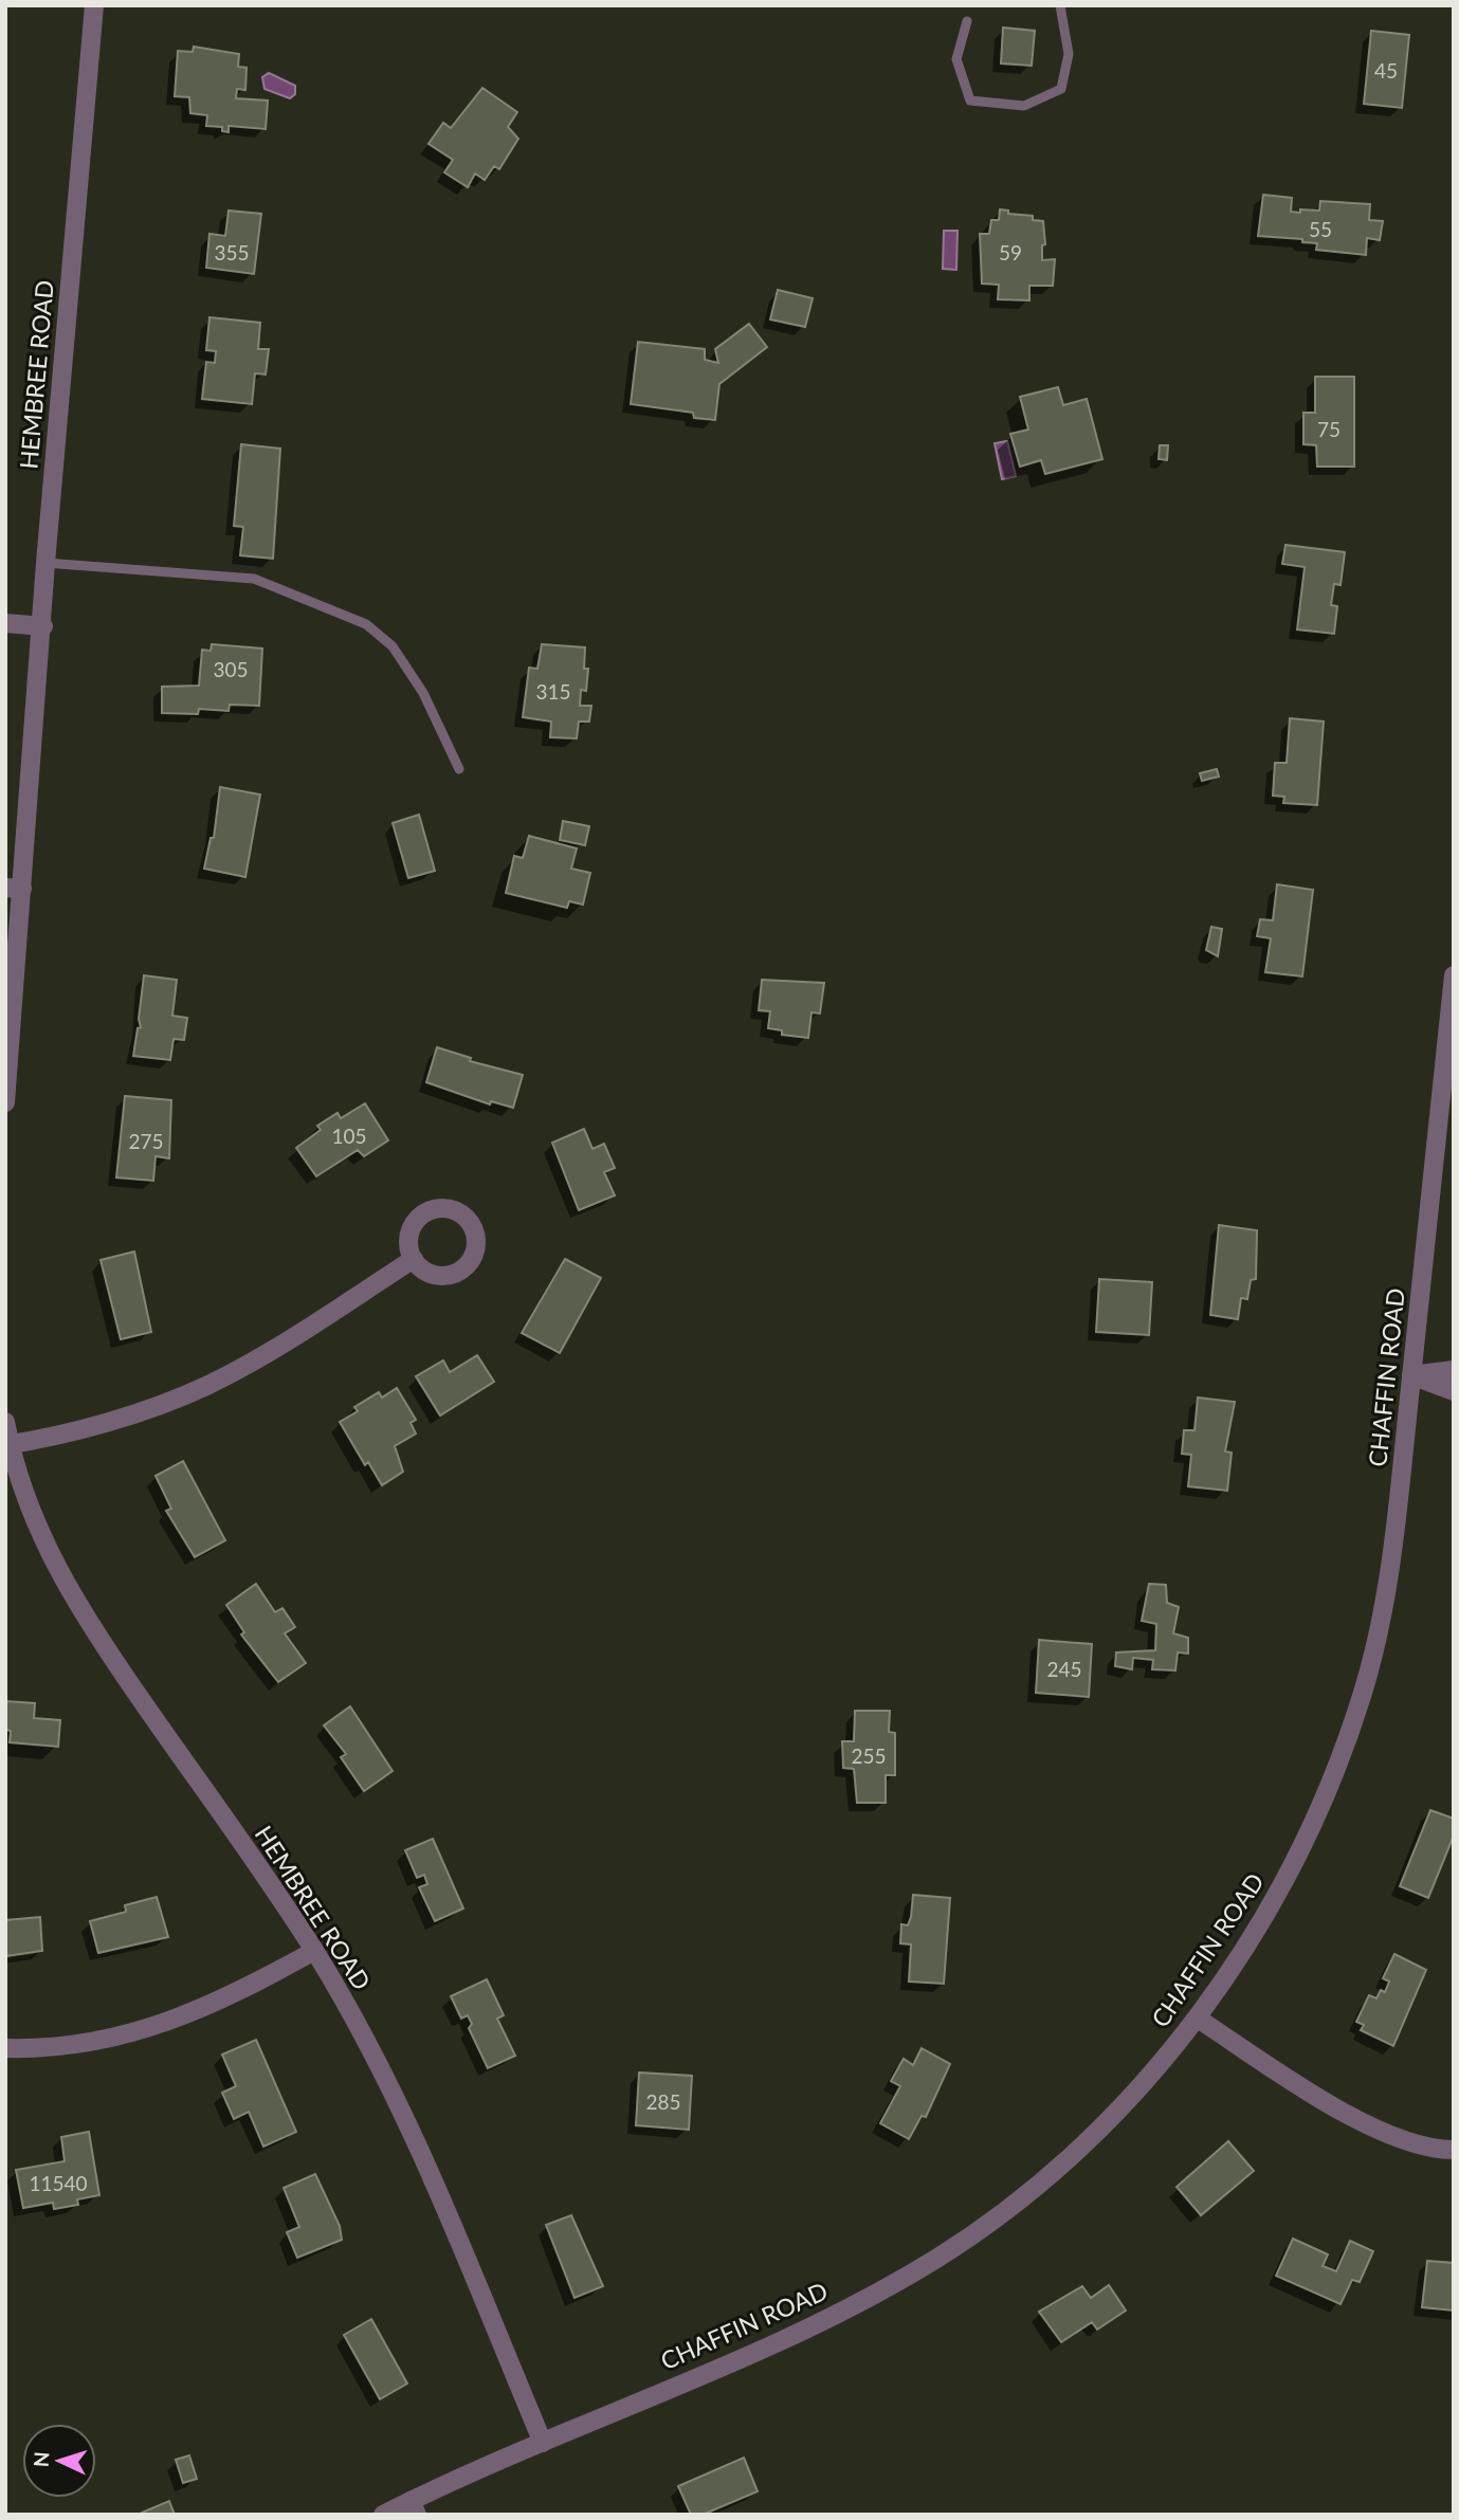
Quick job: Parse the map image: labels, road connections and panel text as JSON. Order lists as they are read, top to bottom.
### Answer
{
  "streets": {
    "street": ["HEMBREE ROAD", "CHAFFIN ROAD"]
  },
  "crossings": [
    ["HEMBREE ROAD", "CHAFFIN ROAD"]
  ],
  "house_numbers": [
    "45",
    "55",
    "355",
    "59",
    "75",
    "305",
    "315",
    "105",
    "275",
    "245",
    "255",
    "285",
    "11540"
  ],
  "north": "left"
}
